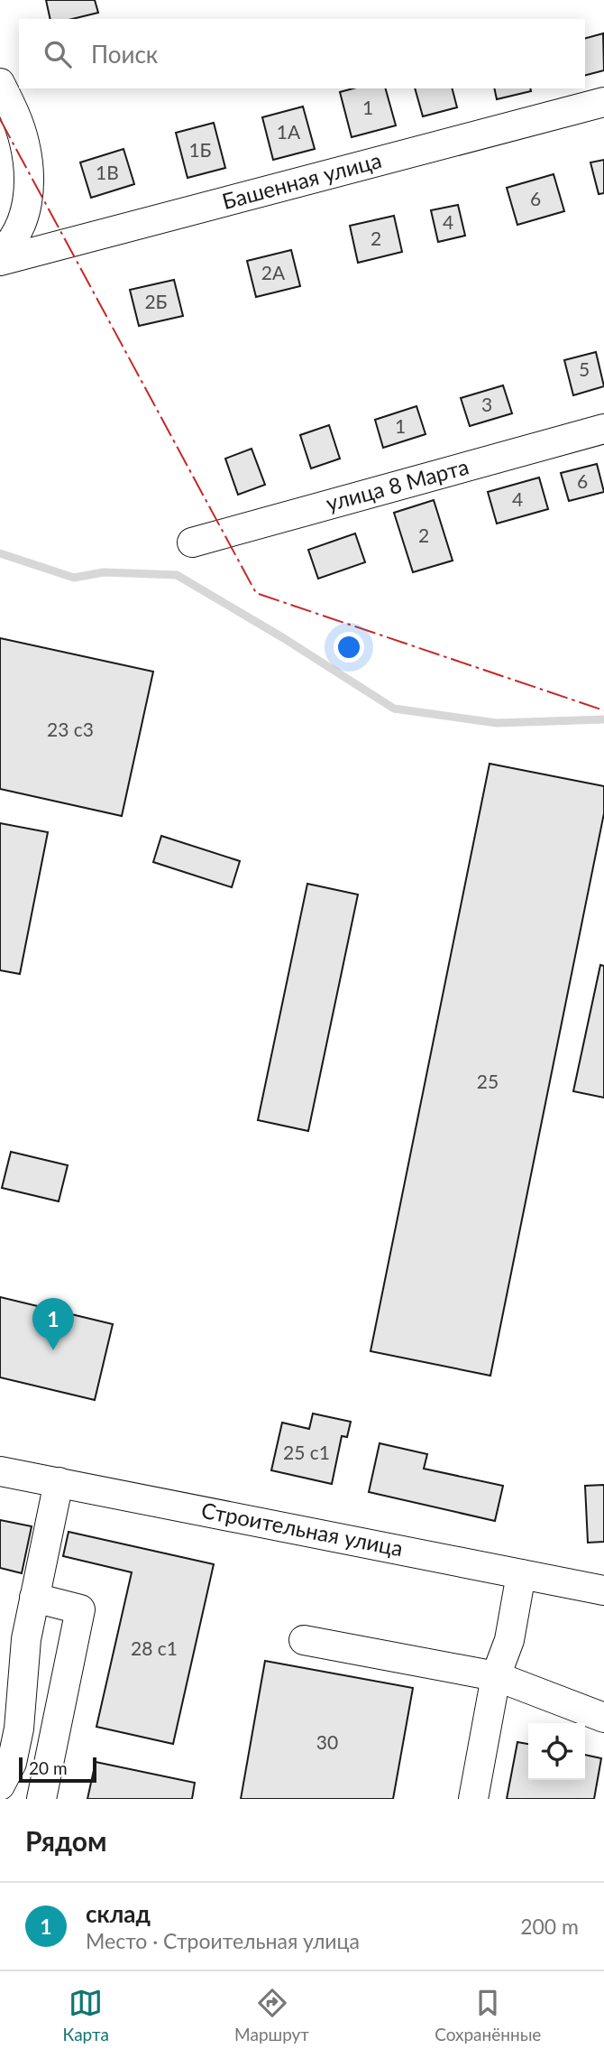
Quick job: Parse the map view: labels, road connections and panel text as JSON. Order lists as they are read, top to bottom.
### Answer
{
  "streets": {
    "street": ["Башенная улица", "улица 8 Марта", "Строительная улица"]
  },
  "house_numbers": [
    "1",
    "1А",
    "1Б",
    "1В",
    "6",
    "4",
    "2",
    "2А",
    "2Б",
    "5",
    "3",
    "1",
    "6",
    "4",
    "2",
    "23 с3",
    "25",
    "25 с1",
    "28 с1",
    "30"
  ],
  "scale_bar": "20 m",
  "page": {
    "search": "Поиск",
    "pins": "1",
    "scale": "20 m",
    "heading": "Рядом",
    "list": [
      {
        "mark": "1",
        "name": "склад",
        "note": "Место · Строительная улица",
        "value": "200 m"
      }
    ],
    "nav": ["Карта", "Маршрут", "Сохранённые"]
  }
}
